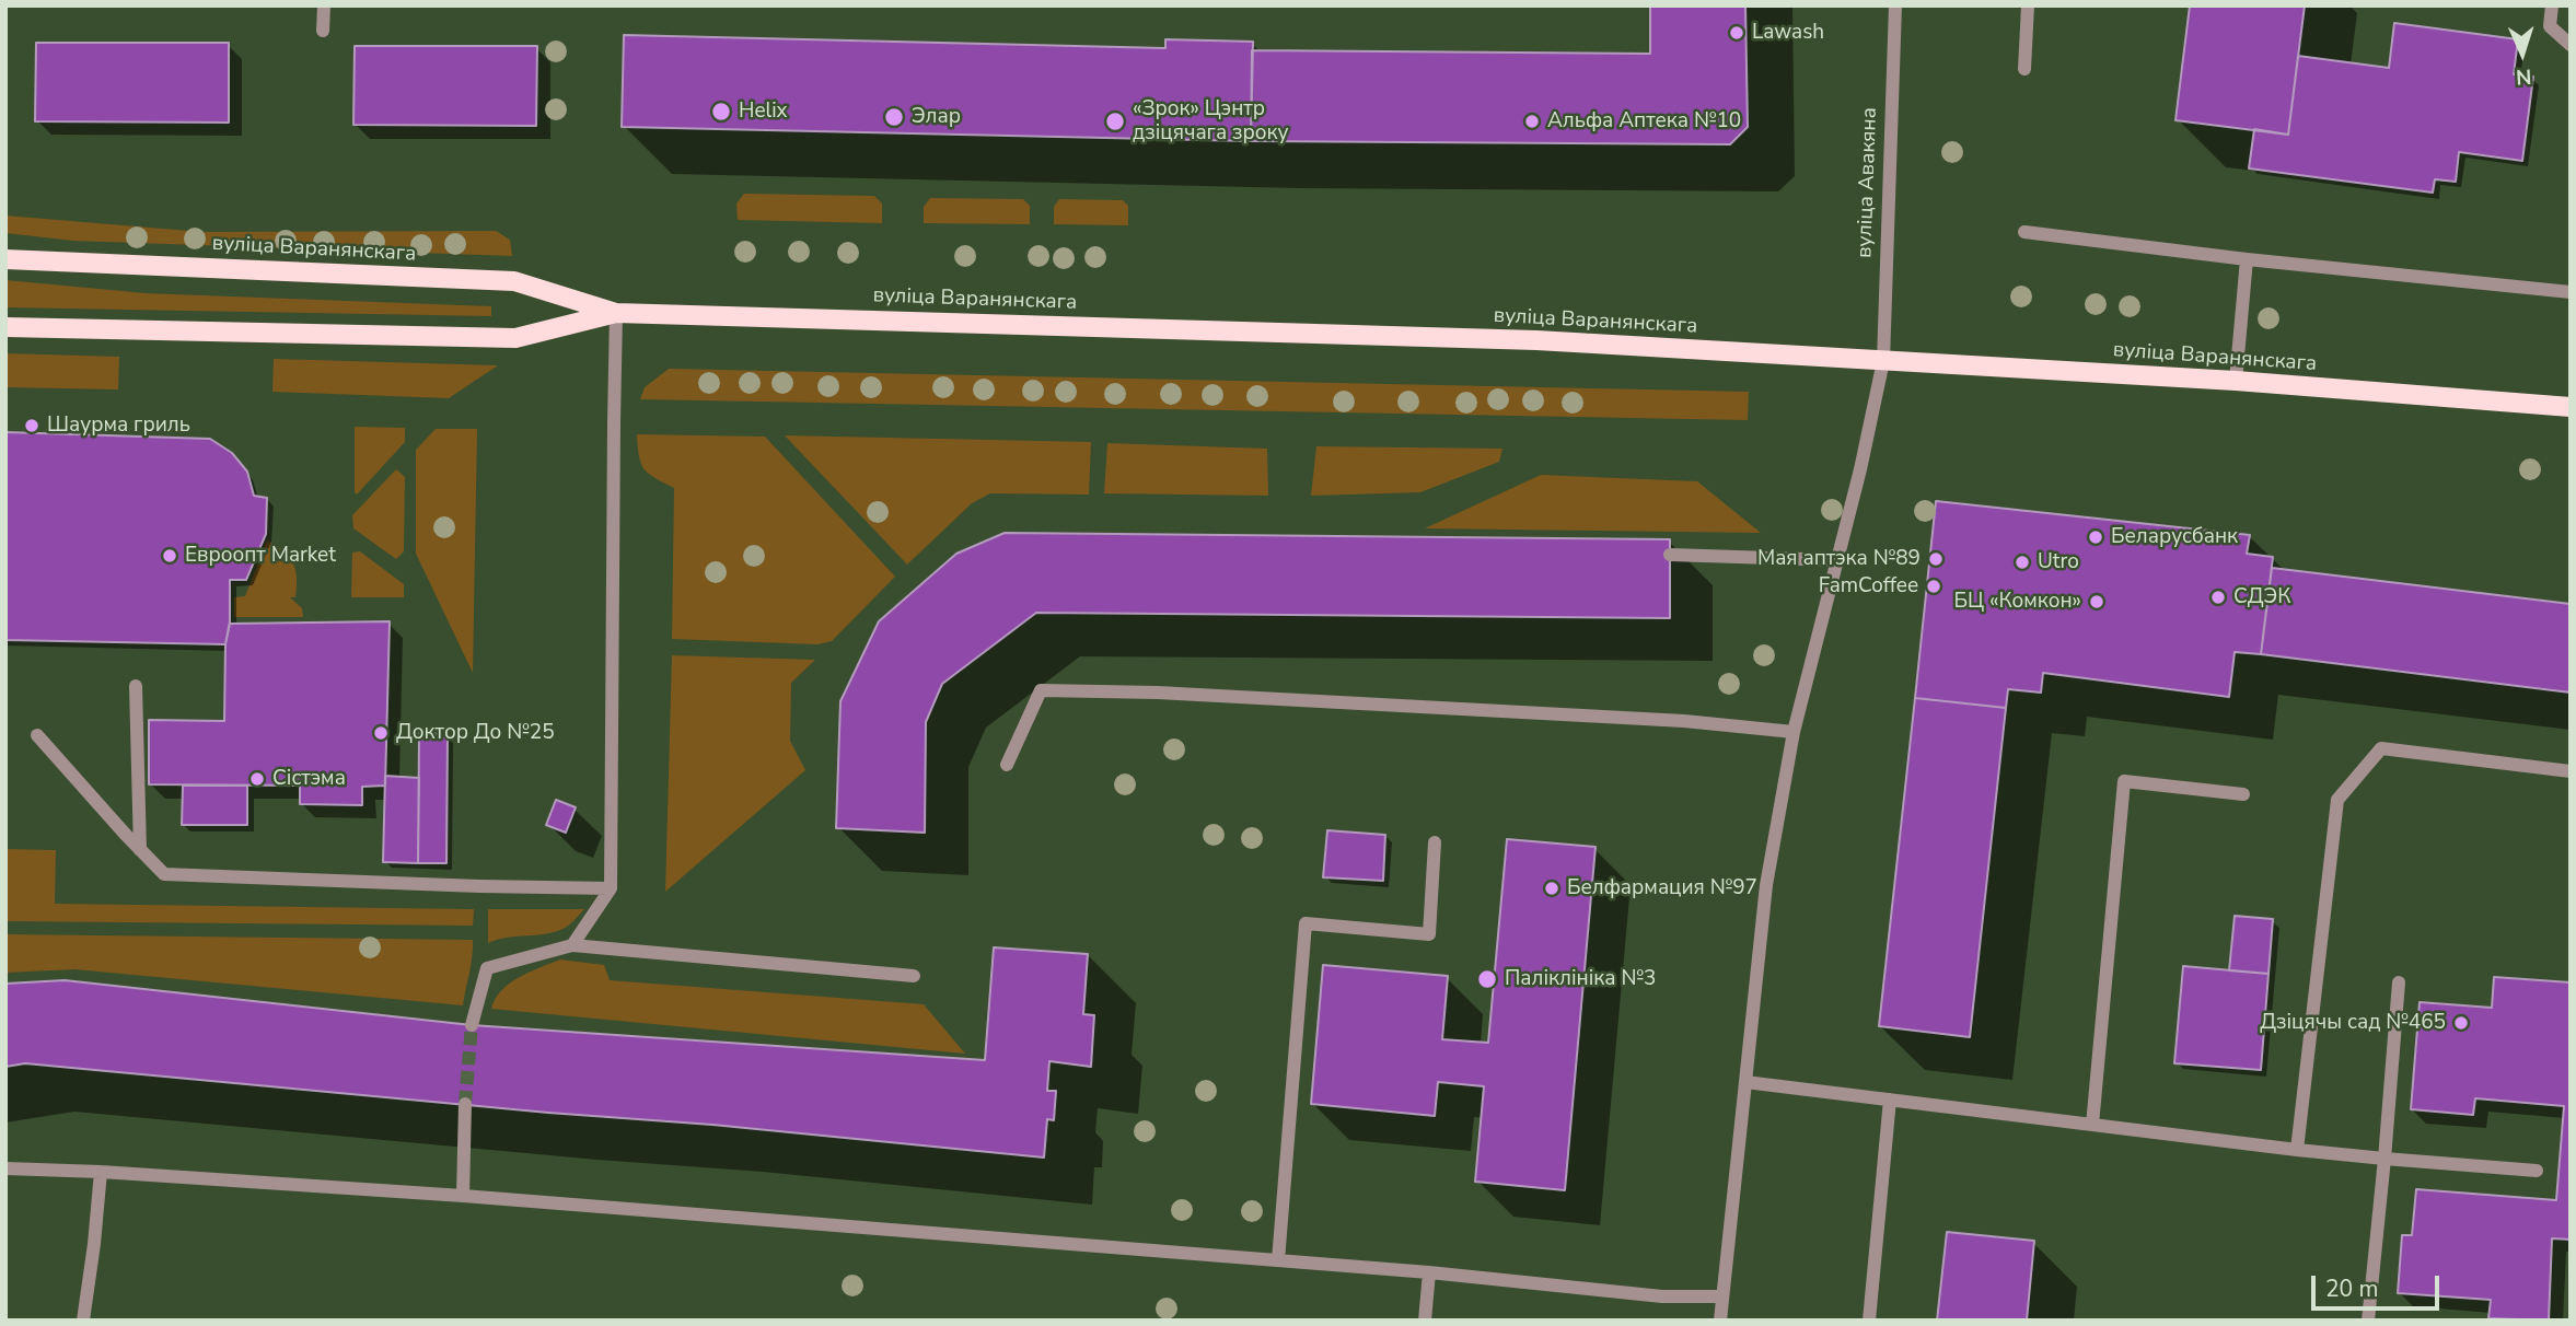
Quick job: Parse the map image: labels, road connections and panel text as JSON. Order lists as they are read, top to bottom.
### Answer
{
  "streets": {
    "main road": ["вуліца Варанянскага"],
    "street": ["вуліца Авакяна"]
  },
  "crossings": [
    ["вуліца Авакяна", "вуліца Варанянскага"]
  ],
  "places": [
    "Lawash",
    "Helix",
    "Элар",
    "«Зрок» Цэнтр дзіцячага зроку",
    "Альфа Аптека №10",
    "Шаурма гриль",
    "Беларусбанк",
    "Евроопт Market",
    "Мая аптэка №89",
    "Utro",
    "FamCoffee",
    "СДЭК",
    "БЦ «Комкон»",
    "Доктор До №25",
    "Сістэма",
    "Белфармация №97",
    "Паліклініка №3",
    "Дзіцячы сад №465"
  ],
  "scale_bar": "20 m",
  "north": "bottom"
}
